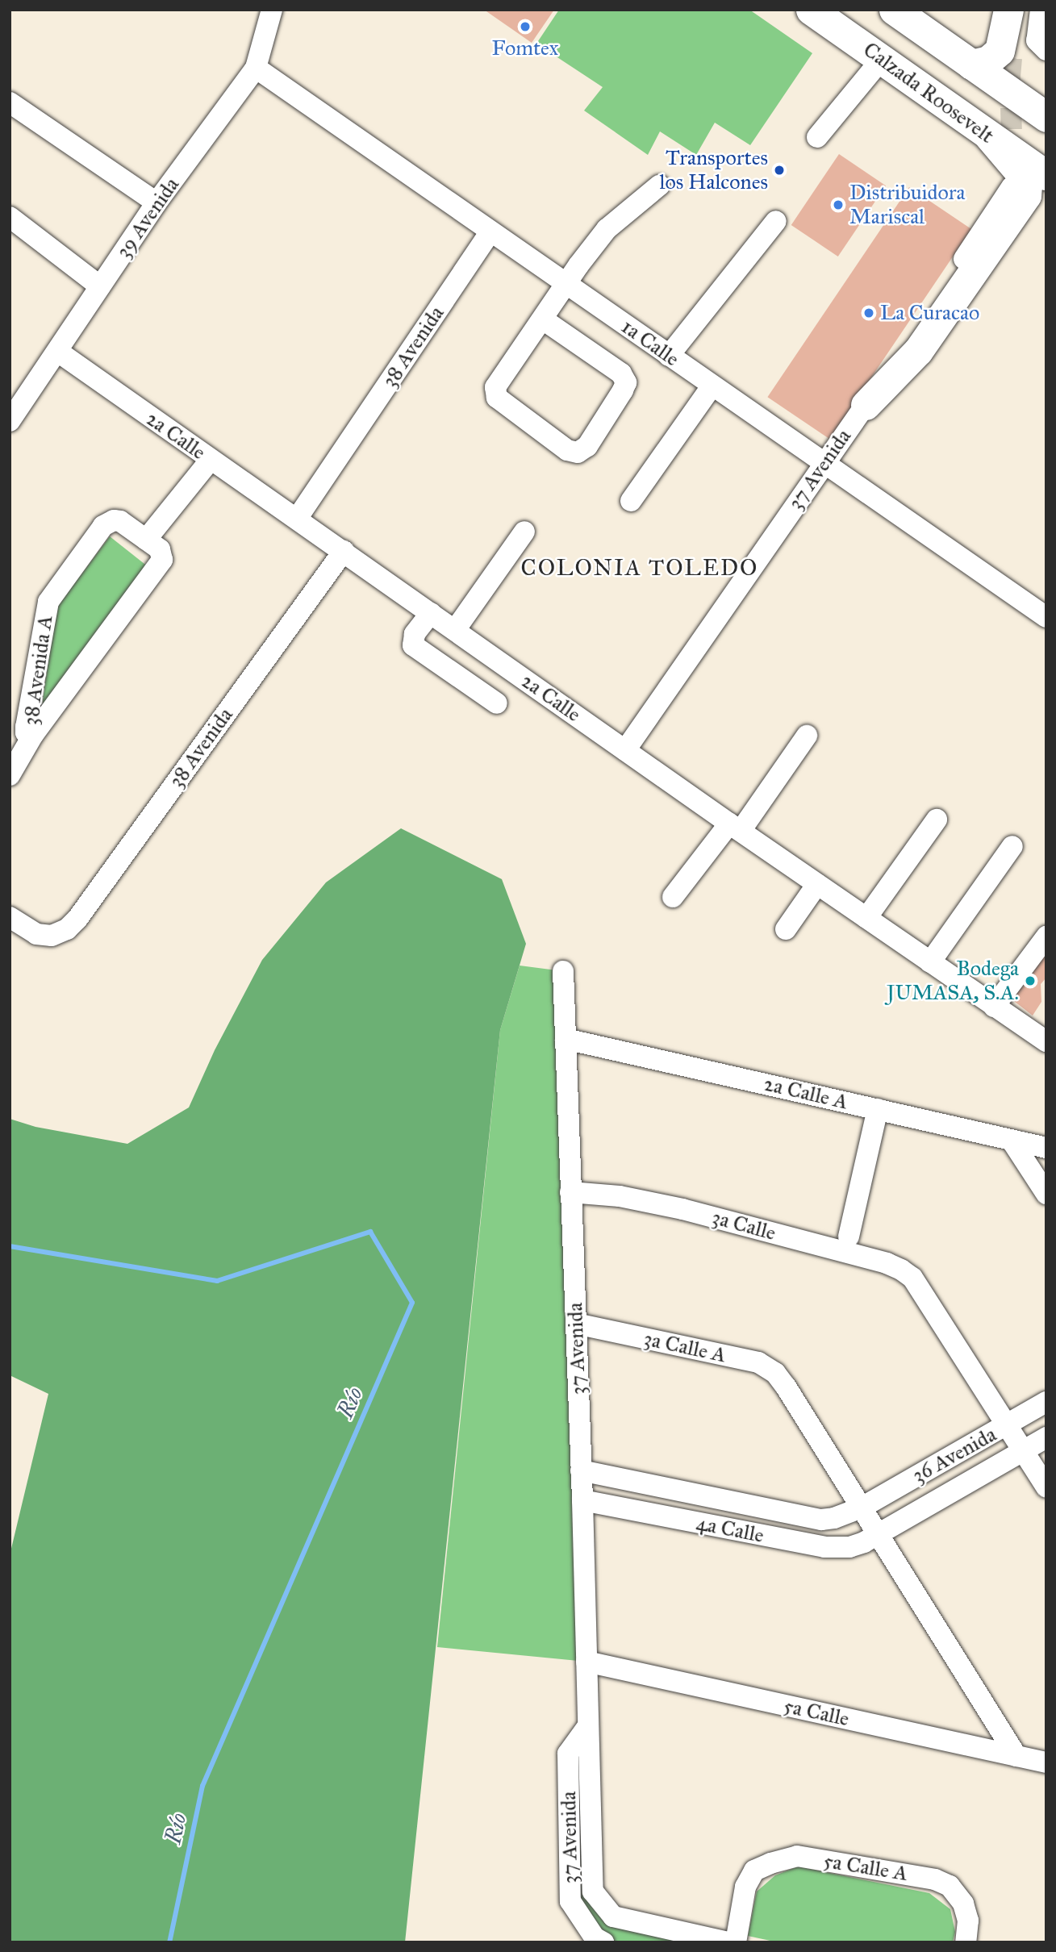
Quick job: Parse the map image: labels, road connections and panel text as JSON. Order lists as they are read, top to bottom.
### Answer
{
  "streets": {
    "highway": ["Calzada Roosevelt"],
    "street": [
      "39 Avenida",
      "1a Calle",
      "38 Avenida",
      "2a Calle",
      "37 Avenida",
      "38 Avenida A",
      "2a Calle A",
      "3a Calle",
      "3a Calle A",
      "36 Avenida",
      "4a Calle",
      "5a Calle",
      "5a Calle A"
    ]
  },
  "crossings": [
    ["39 Avenida", "1a Calle"],
    ["39 Avenida", "2a Calle"],
    ["1a Calle", "38 Avenida"],
    ["1a Calle", "37 Avenida"],
    ["38 Avenida", "2a Calle"],
    ["2a Calle", "37 Avenida"],
    ["37 Avenida", "2a Calle A"],
    ["37 Avenida", "3a Calle"],
    ["37 Avenida", "3a Calle A"],
    ["37 Avenida", "4a Calle"],
    ["37 Avenida", "5a Calle"],
    ["3a Calle", "36 Avenida"],
    ["3a Calle A", "36 Avenida"],
    ["3a Calle A", "4a Calle"],
    ["3a Calle A", "5a Calle"],
    ["36 Avenida", "4a Calle"]
  ],
  "districts": ["COLONIA TOLEDO"],
  "water": ["Río"],
  "places": [
    "Fomtex",
    "Transportes los Halcones",
    "Distribuidora Mariscal",
    "La Curacao",
    "Bodega JUMASA, S.A."
  ]
}
